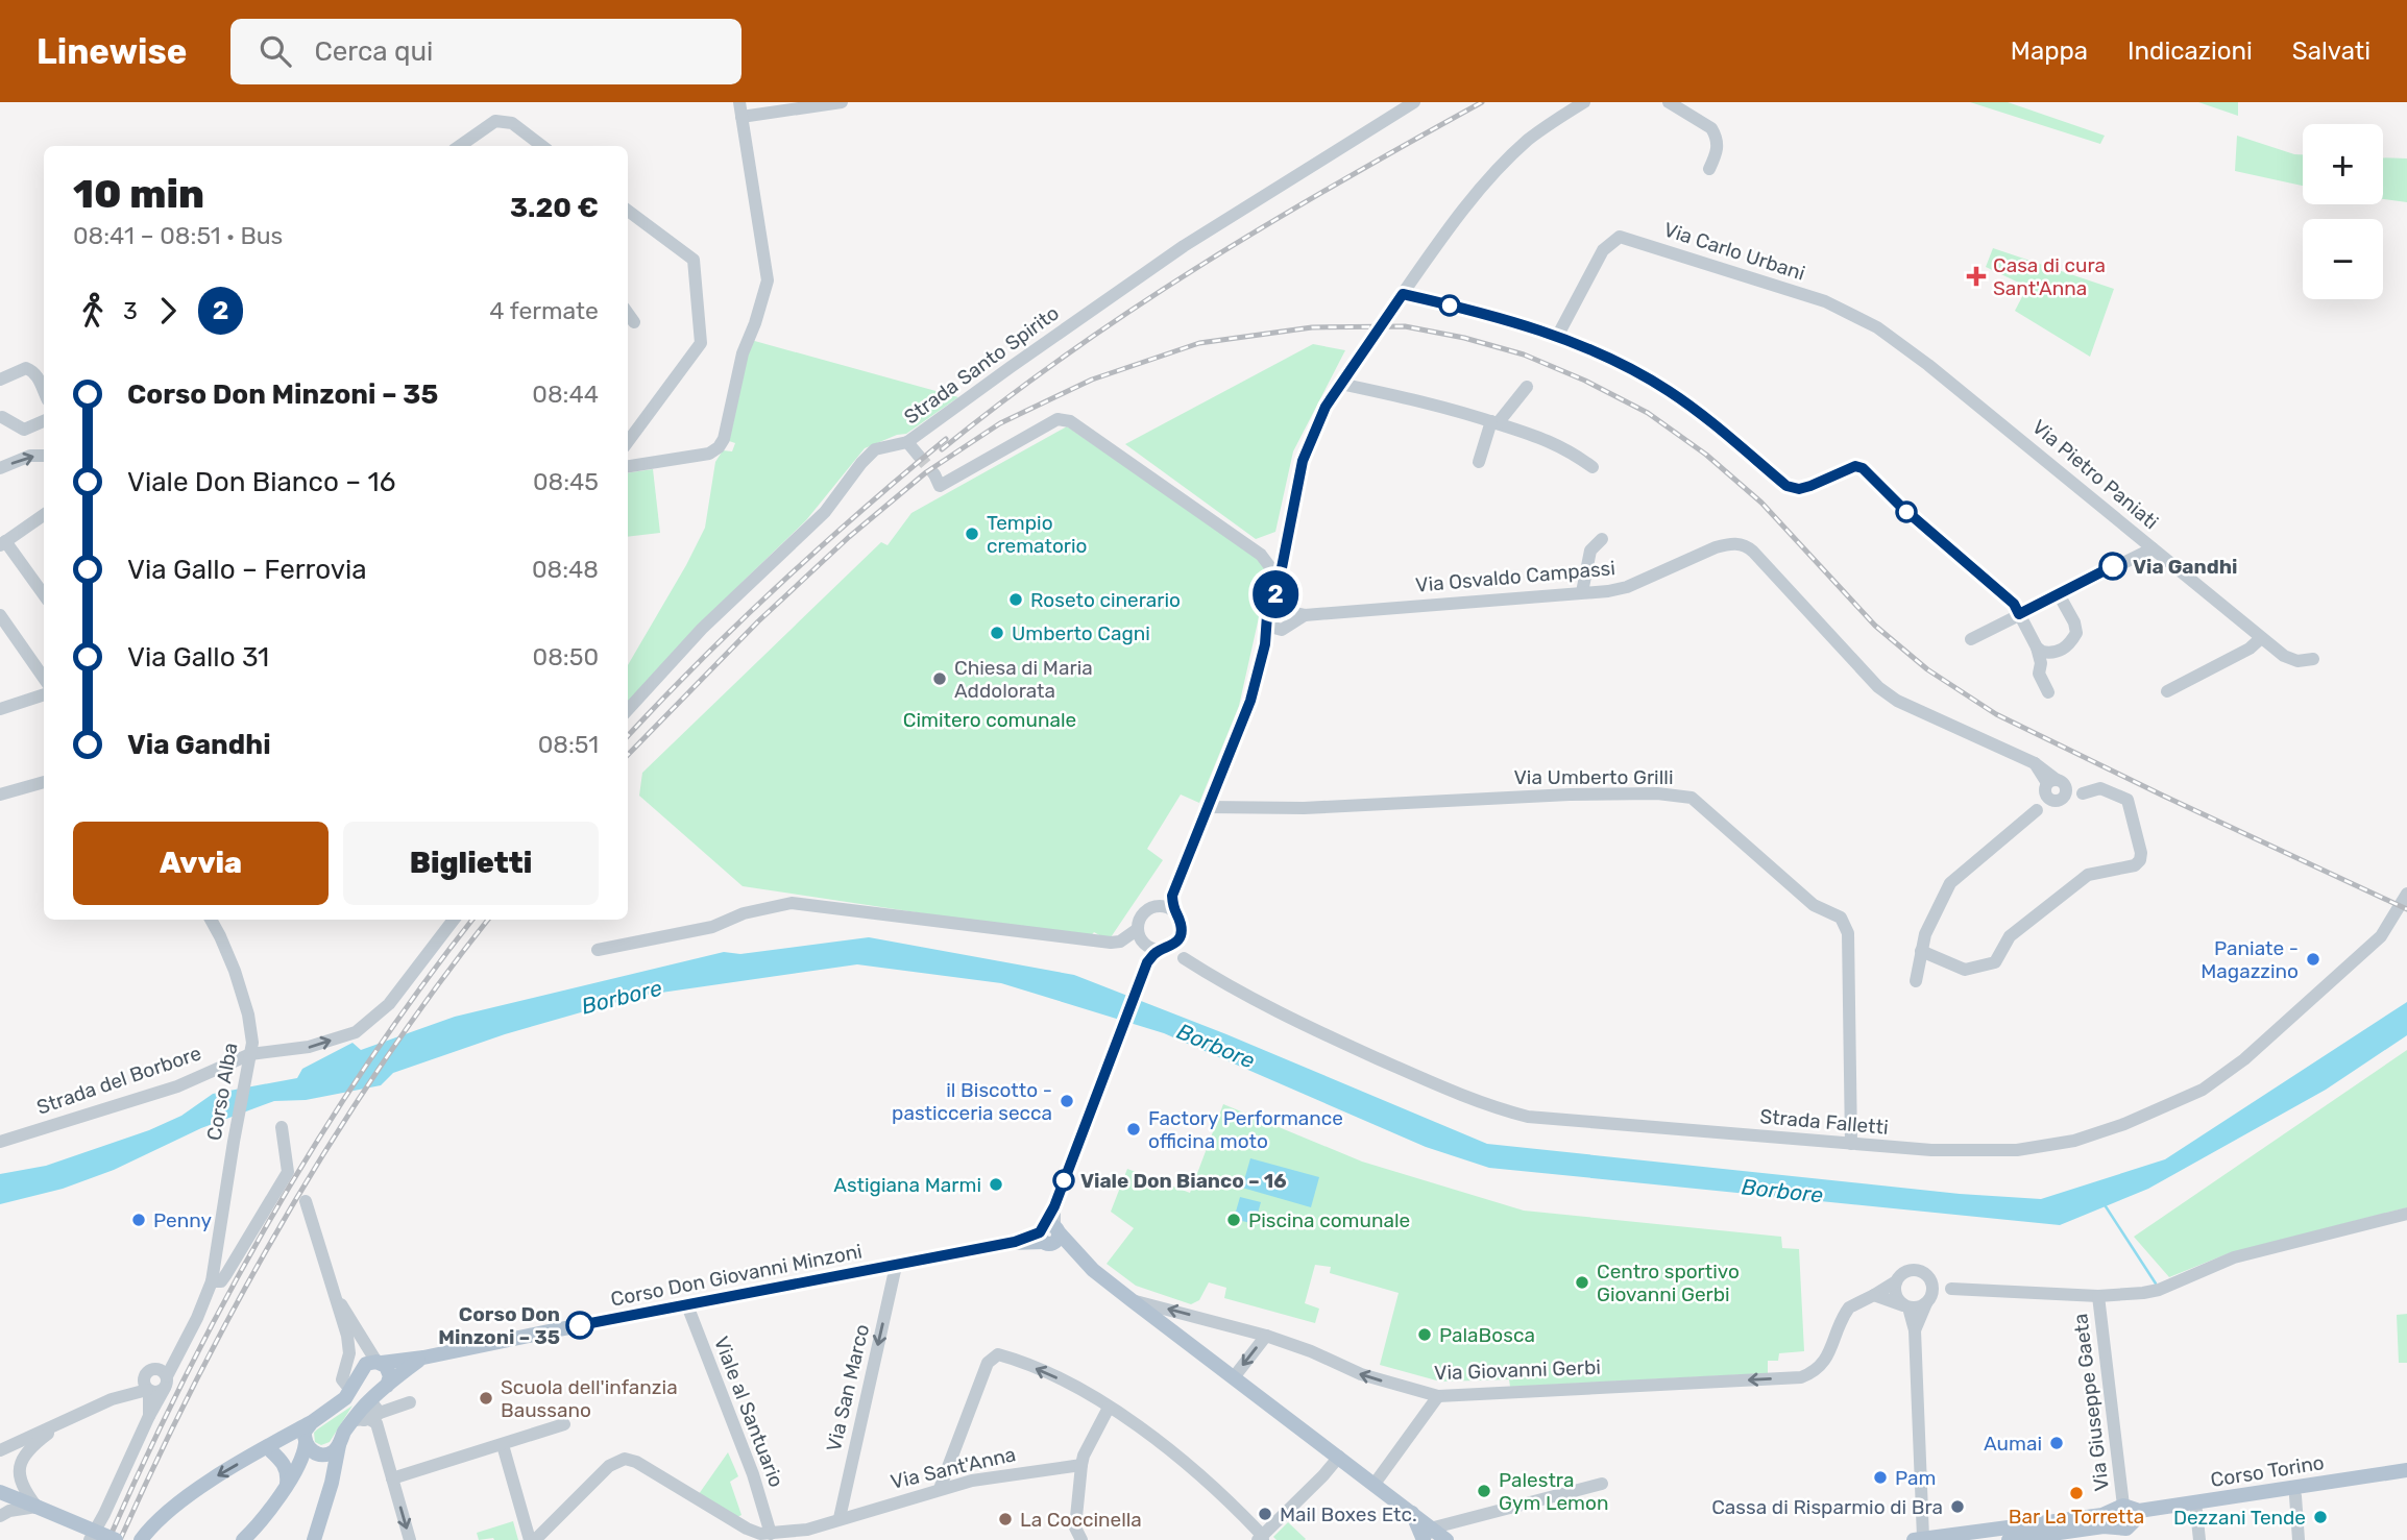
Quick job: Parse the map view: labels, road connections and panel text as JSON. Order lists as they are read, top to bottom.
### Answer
{
  "streets": {
    "main road": ["Corso Don Giovanni Minzoni", "Corso Torino"],
    "street": [
      "Via Carlo Urbani",
      "Strada Santo Spirito",
      "Via Pietro Paniati",
      "Via Osvaldo Campassi",
      "Via Umberto Grilli",
      "Strada del Borbore",
      "Corso Alba",
      "Strada Falletti",
      "Via Giovanni Gerbi",
      "Via San Marco",
      "Via Giuseppe Gaeta",
      "Viale al Santuario",
      "Via Sant'Anna"
    ]
  },
  "crossings": [
    ["Via Carlo Urbani", "Via Pietro Paniati"],
    ["Via Umberto Grilli", "Strada Falletti"],
    ["Strada del Borbore", "Corso Alba"],
    ["Corso Don Giovanni Minzoni", "Via San Marco"],
    ["Corso Don Giovanni Minzoni", "Viale al Santuario"],
    ["Via San Marco", "Via Sant'Anna"],
    ["Via Giuseppe Gaeta", "Corso Torino"],
    ["Viale al Santuario", "Via Sant'Anna"]
  ],
  "one_way": ["Via Giovanni Gerbi", "Via San Marco"],
  "water": ["Borbore"],
  "parks": ["Cimitero comunale"],
  "places": {
    "health": ["Casa di cura Sant'Anna"],
    "other": [
      "Tempio crematorio",
      "Via Gandhi",
      "Roseto cinerario",
      "Umberto Cagni",
      "Chiesa di Maria Addolorata",
      "Paniate - Magazzino",
      "il Biscotto - pasticceria secca",
      "Factory Performance officina moto",
      "Viale Don Bianco – 16",
      "Astigiana Marmi",
      "Penny",
      "Piscina comunale",
      "Centro sportivo Giovanni Gerbi",
      "Corso Don Minzoni – 35",
      "PalaBosca",
      "Scuola dell'infanzia Baussano",
      "Aumai",
      "Pam",
      "Palestra Gym Lemon",
      "Bar La Torretta",
      "Cassa di Risparmio di Bra",
      "Mail Boxes Etc.",
      "Dezzani Tende",
      "La Coccinella"
    ]
  },
  "lines": ["bus line 2"],
  "page": {
    "header": "Linewise",
    "search": "Cerca qui",
    "nav": ["Mappa", "Indicazioni", "Salvati"],
    "on_map": "2",
    "map_buttons": ["+", "−"],
    "heading": ["10 min", "08:41 – 08:51 · Bus", "3.20 €"],
    "legs": ["3", "2", "4 fermate"],
    "list": [
      {
        "name": "Corso Don Minzoni – 35",
        "value": "08:44"
      },
      {
        "name": "Viale Don Bianco – 16",
        "value": "08:45"
      },
      {
        "name": "Via Gallo – Ferrovia",
        "value": "08:48"
      },
      {
        "name": "Via Gallo 31",
        "value": "08:50"
      },
      {
        "name": "Via Gandhi",
        "value": "08:51"
      }
    ],
    "buttons": ["Avvia", "Biglietti"]
  }
}
